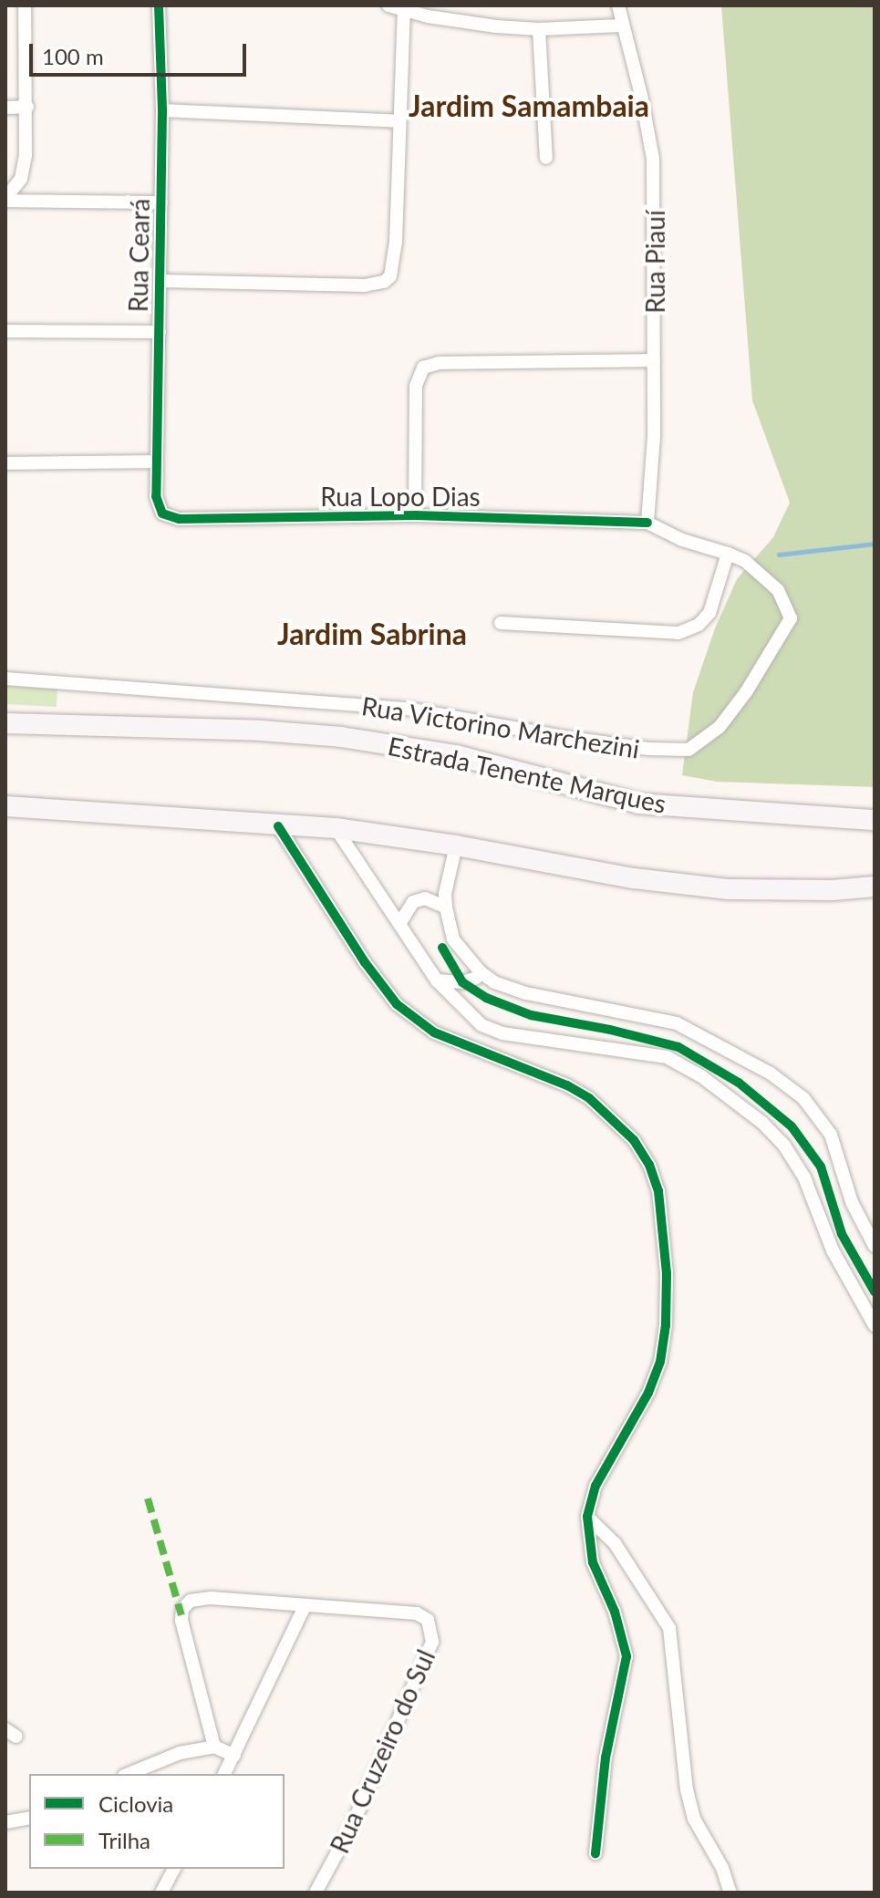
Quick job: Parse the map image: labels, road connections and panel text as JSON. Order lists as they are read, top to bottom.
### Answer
{
  "streets": {
    "main road": ["Estrada Tenente Marques"],
    "street": [
      "Rua Ceará",
      "Rua Piauí",
      "Rua Lopo Dias",
      "Rua Victorino Marchezini",
      "Rua Cruzeiro do Sul"
    ]
  },
  "crossings": [
    ["Rua Ceará", "Rua Lopo Dias"],
    ["Rua Piauí", "Rua Lopo Dias"]
  ],
  "districts": ["Jardim Samambaia", "Jardim Sabrina"],
  "legend": ["Ciclovia", "Trilha"],
  "scale_bar": "100 m"
}
